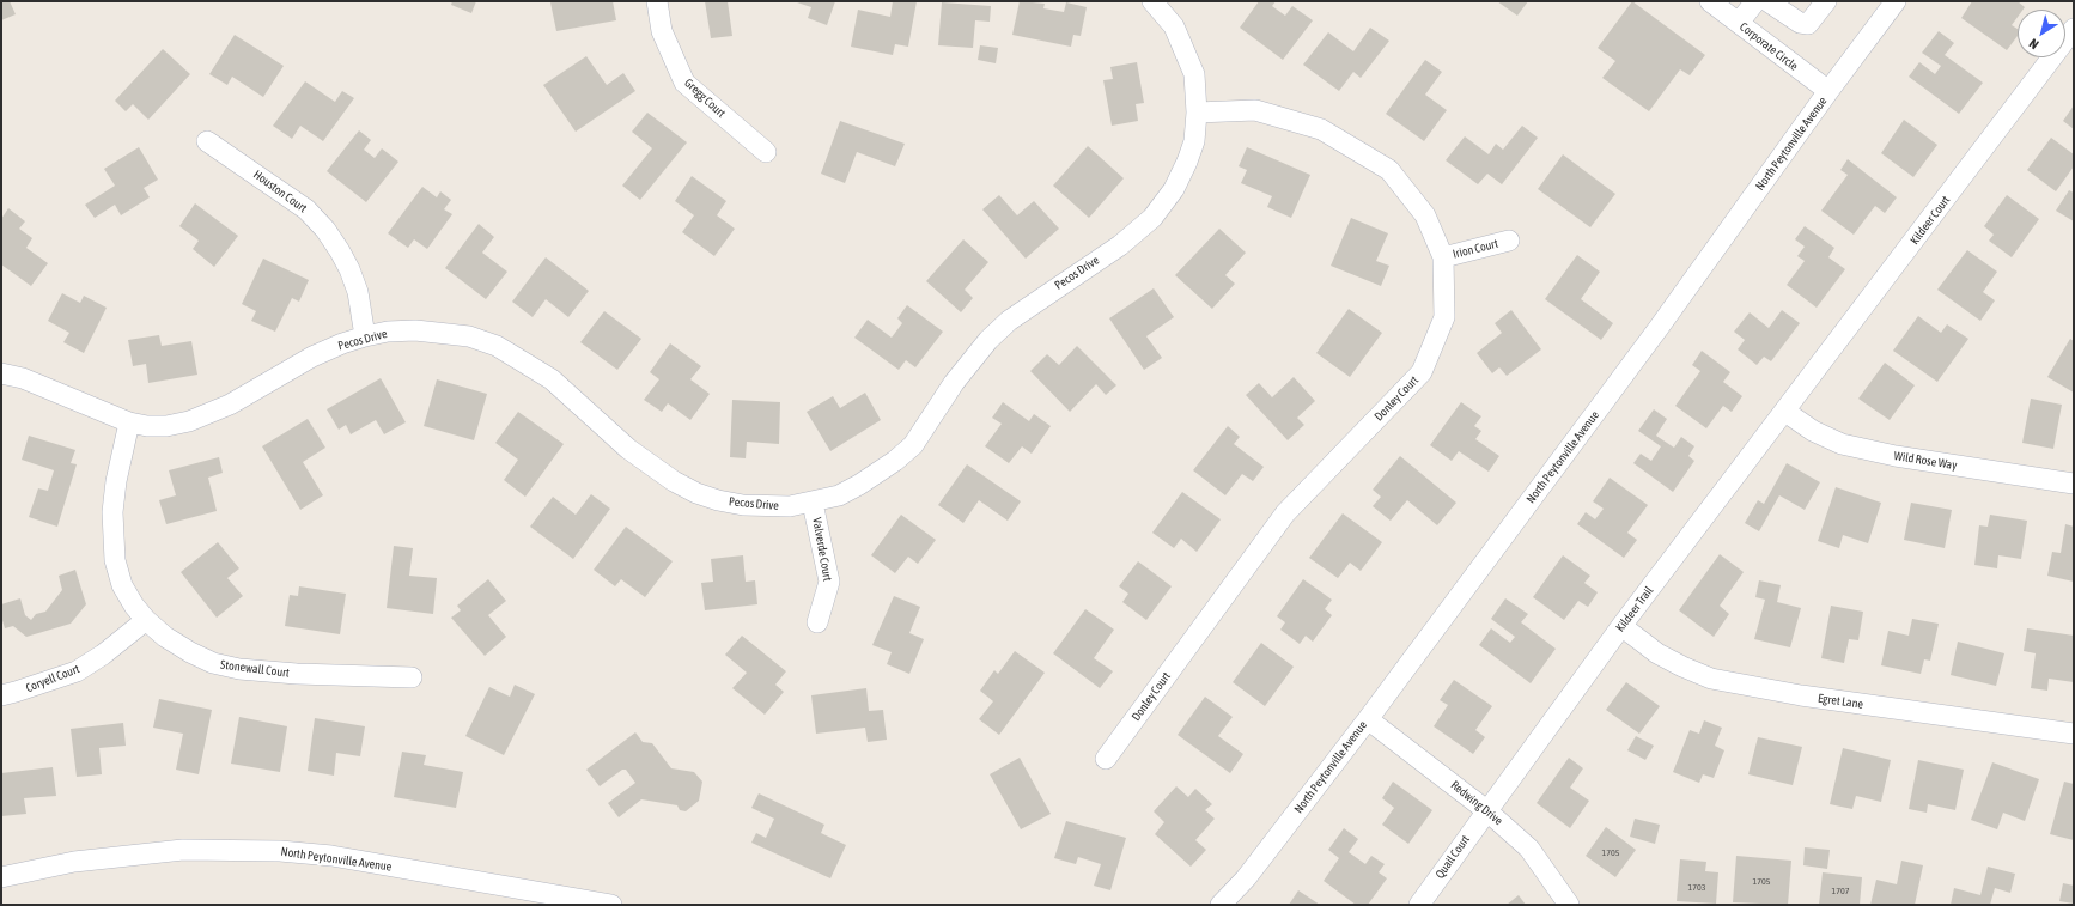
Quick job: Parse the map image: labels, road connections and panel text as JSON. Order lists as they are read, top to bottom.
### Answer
{
  "streets": {
    "street": [
      "Corporate Circle",
      "Gregg Court",
      "North Peytonville Avenue",
      "Houston Court",
      "Kildeer Court",
      "Irion Court",
      "Pecos Drive",
      "Donley Court",
      "Wild Rose Way",
      "Valverde Court",
      "Kildeer Trail",
      "Stonewall Court",
      "Coryell Court",
      "Egret Lane",
      "Redwing Drive",
      "Quail Court"
    ]
  },
  "crossings": [
    ["Corporate Circle", "North Peytonville Avenue"],
    ["North Peytonville Avenue", "Redwing Drive"],
    ["Houston Court", "Pecos Drive"],
    ["Kildeer Court", "Wild Rose Way"],
    ["Kildeer Court", "Kildeer Trail"],
    ["Irion Court", "Donley Court"],
    ["Pecos Drive", "Donley Court"],
    ["Pecos Drive", "Valverde Court"],
    ["Pecos Drive", "Stonewall Court"],
    ["Wild Rose Way", "Kildeer Trail"],
    ["Kildeer Trail", "Egret Lane"],
    ["Kildeer Trail", "Redwing Drive"],
    ["Kildeer Trail", "Quail Court"],
    ["Stonewall Court", "Coryell Court"],
    ["Redwing Drive", "Quail Court"]
  ],
  "house_numbers": [
    "1705",
    "1705",
    "1703",
    "1707"
  ],
  "north": "bottom left"
}
